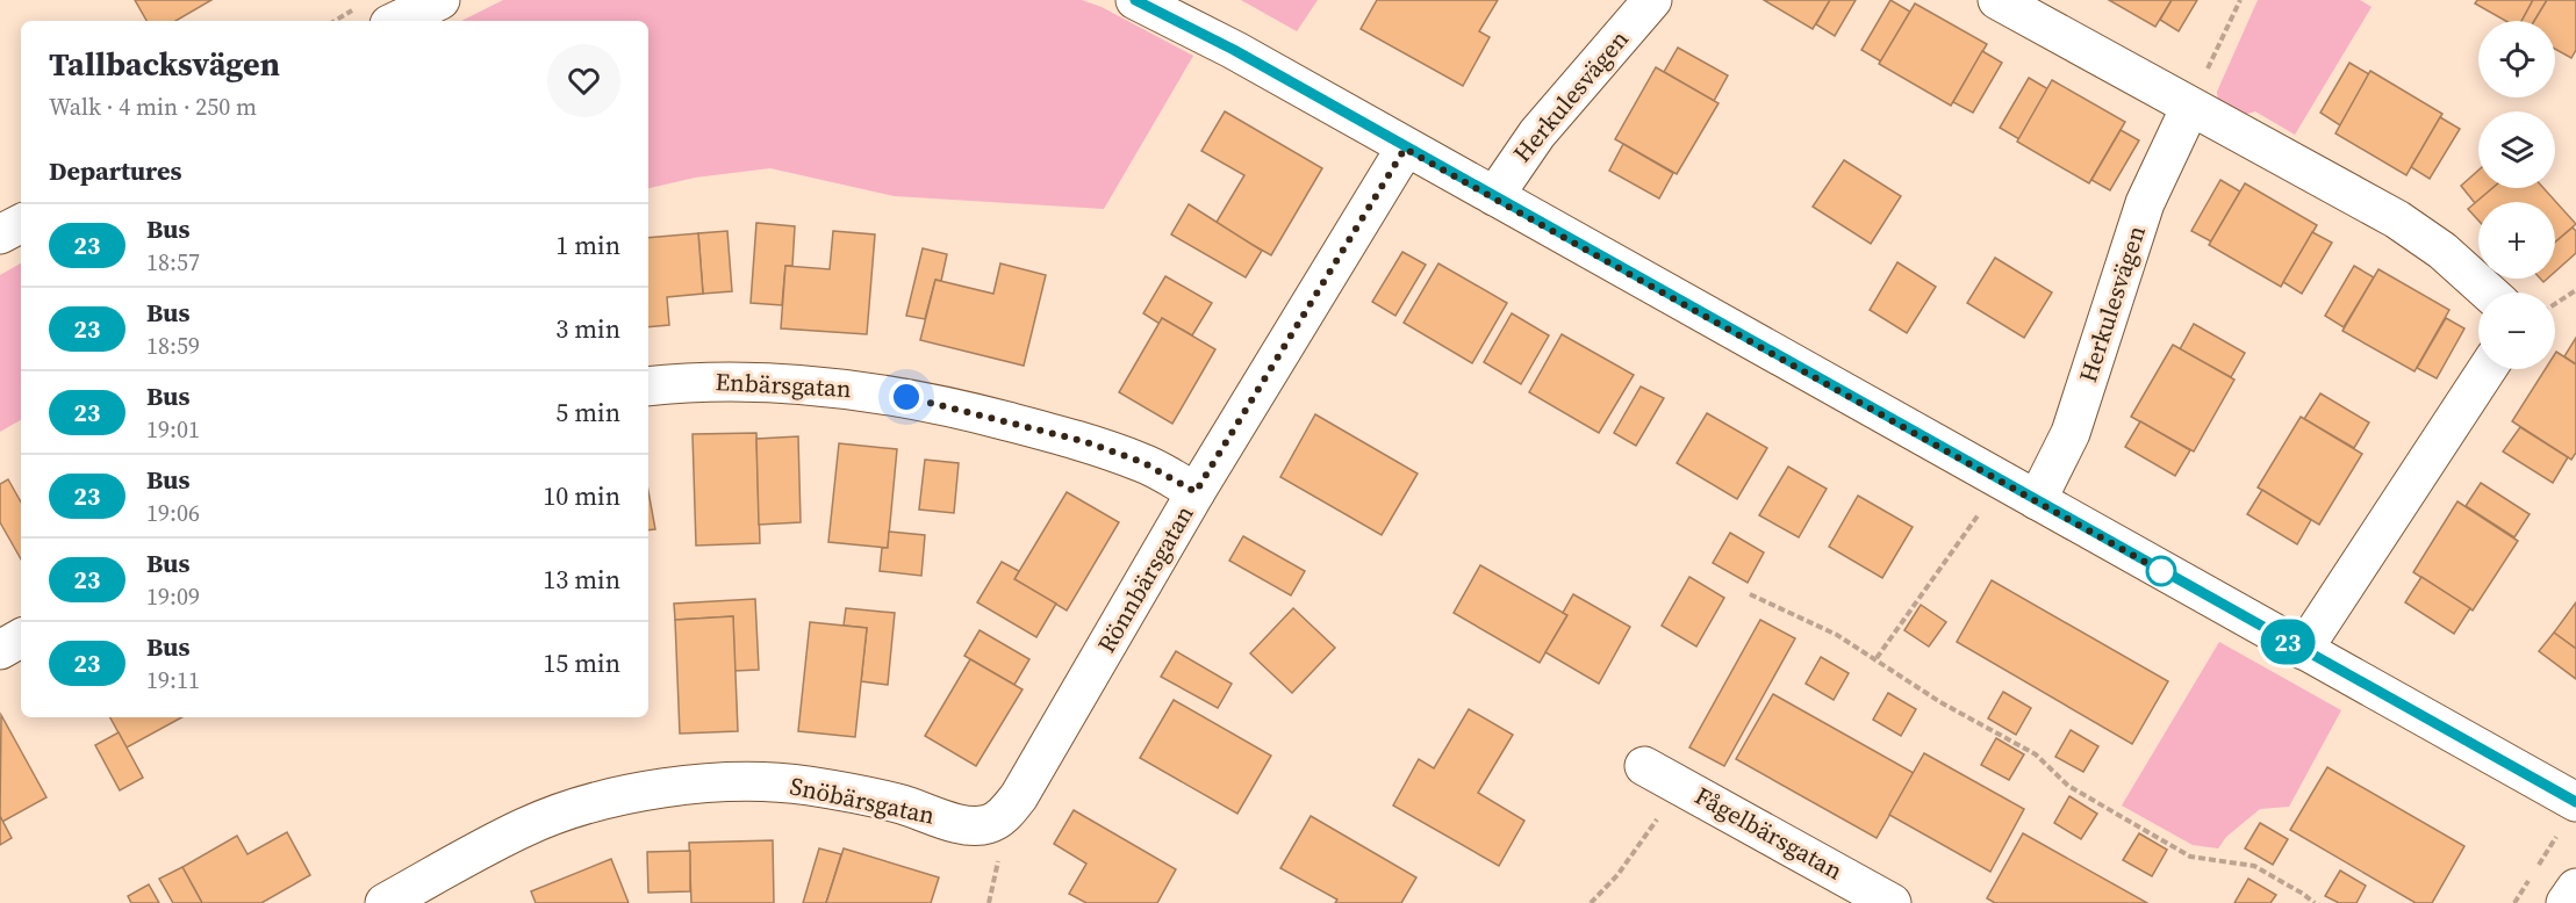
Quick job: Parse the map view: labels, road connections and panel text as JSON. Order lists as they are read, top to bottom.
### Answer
{
  "streets": {
    "street": [
      "Herkulesvägen",
      "Enbärsgatan",
      "Rönnbärsgatan",
      "Snöbärsgatan",
      "Fågelbärsgatan"
    ]
  },
  "crossings": [
    ["Enbärsgatan", "Rönnbärsgatan"],
    ["Rönnbärsgatan", "Snöbärsgatan"]
  ],
  "lines": ["bus line 23"],
  "page": {
    "on_map": "23",
    "map_buttons": ["+", "−"],
    "heading": [
      ["Tallbacksvägen", "Walk · 4 min · 250 m"],
      "Departures"
    ],
    "list": [
      {
        "mark": "23",
        "name": "Bus",
        "note": "18:57",
        "value": "1 min"
      },
      {
        "mark": "23",
        "name": "Bus",
        "note": "18:59",
        "value": "3 min"
      },
      {
        "mark": "23",
        "name": "Bus",
        "note": "19:01",
        "value": "5 min"
      },
      {
        "mark": "23",
        "name": "Bus",
        "note": "19:06",
        "value": "10 min"
      },
      {
        "mark": "23",
        "name": "Bus",
        "note": "19:09",
        "value": "13 min"
      },
      {
        "mark": "23",
        "name": "Bus",
        "note": "19:11",
        "value": "15 min"
      }
    ]
  }
}
